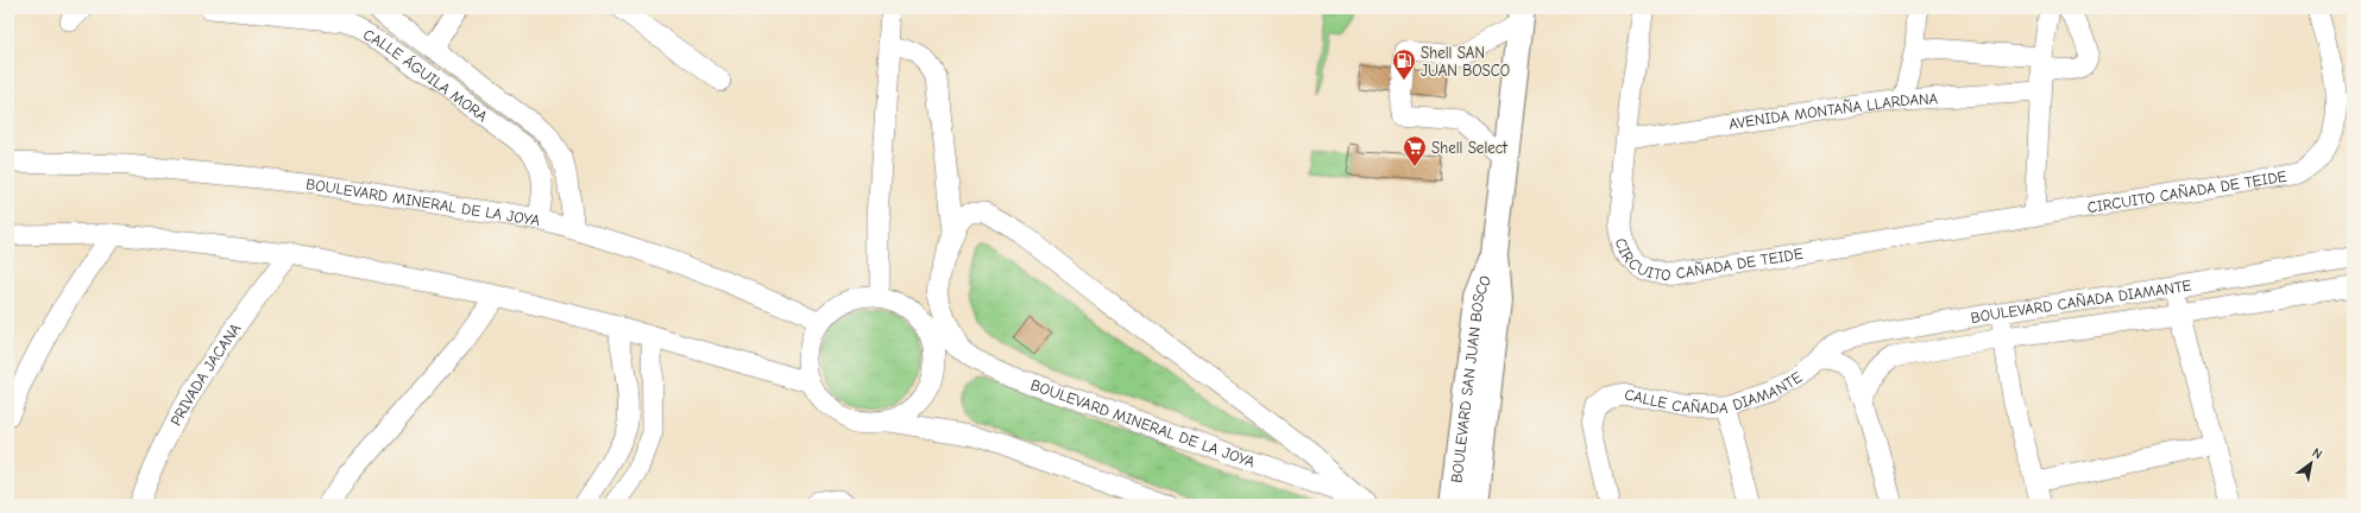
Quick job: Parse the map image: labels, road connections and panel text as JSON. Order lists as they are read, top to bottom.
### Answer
{
  "streets": {
    "main road": ["BOULEVARD SAN JUAN BOSCO"],
    "street": [
      "CALLE ÁGUILA MORA",
      "AVENIDA MONTAÑA LLARDANA",
      "CIRCUITO CAÑADA DE TEIDE",
      "BOULEVARD MINERAL DE LA JOYA",
      "BOULEVARD CAÑADA DIAMANTE",
      "PRIVADA JACANA",
      "CALLE CAÑADA DIAMANTE"
    ]
  },
  "crossings": [
    ["CALLE ÁGUILA MORA", "BOULEVARD MINERAL DE LA JOYA"],
    ["AVENIDA MONTAÑA LLARDANA", "CIRCUITO CAÑADA DE TEIDE"],
    ["BOULEVARD CAÑADA DIAMANTE", "CALLE CAÑADA DIAMANTE"]
  ],
  "places": {
    "fuel station": ["Shell SAN JUAN BOSCO"],
    "supermarket": ["Shell Select"]
  },
  "north": "top right"
}
